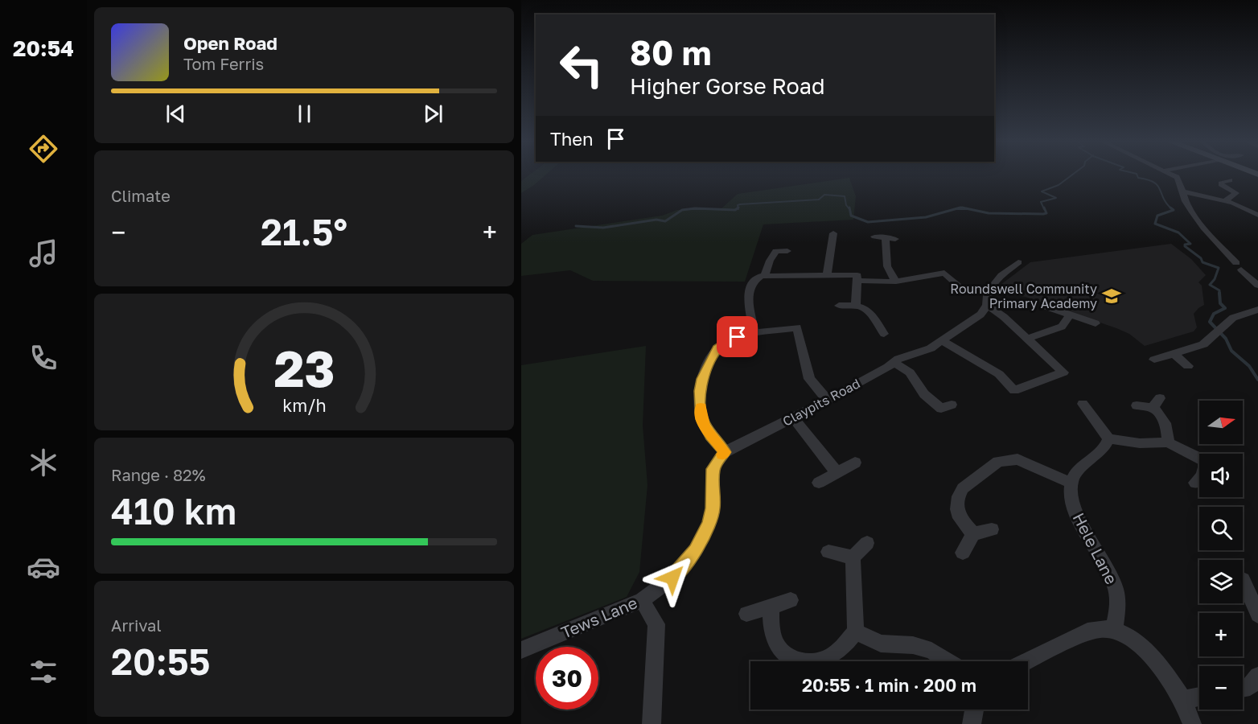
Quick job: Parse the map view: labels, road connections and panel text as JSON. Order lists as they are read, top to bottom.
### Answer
{
  "streets": {
    "street": ["Claypits Road", "Hele Lane", "Tews Lane"]
  },
  "crossings": [
    ["Claypits Road", "Tews Lane"]
  ],
  "places": {
    "school or university": ["Roundswell Community Primary Academy"]
  },
  "north": "right",
  "page": {
    "tabs": "20:54",
    "turn": ["80 m", "Higher Gorse Road"],
    "song": ["Open Road", "Tom Ferris"],
    "then": "Then",
    "tile": [
      "Climate",
      ["Range · 82%", "410 km"],
      ["Arrival", "20:55"]
    ],
    "heat": ["−", "21.5°", "+"],
    "map_buttons": ["+", "−"],
    "limit": "30",
    "trip": "20:55 · 1 min · 200 m",
    "gauge": ["23", "km/h"]
  }
}
